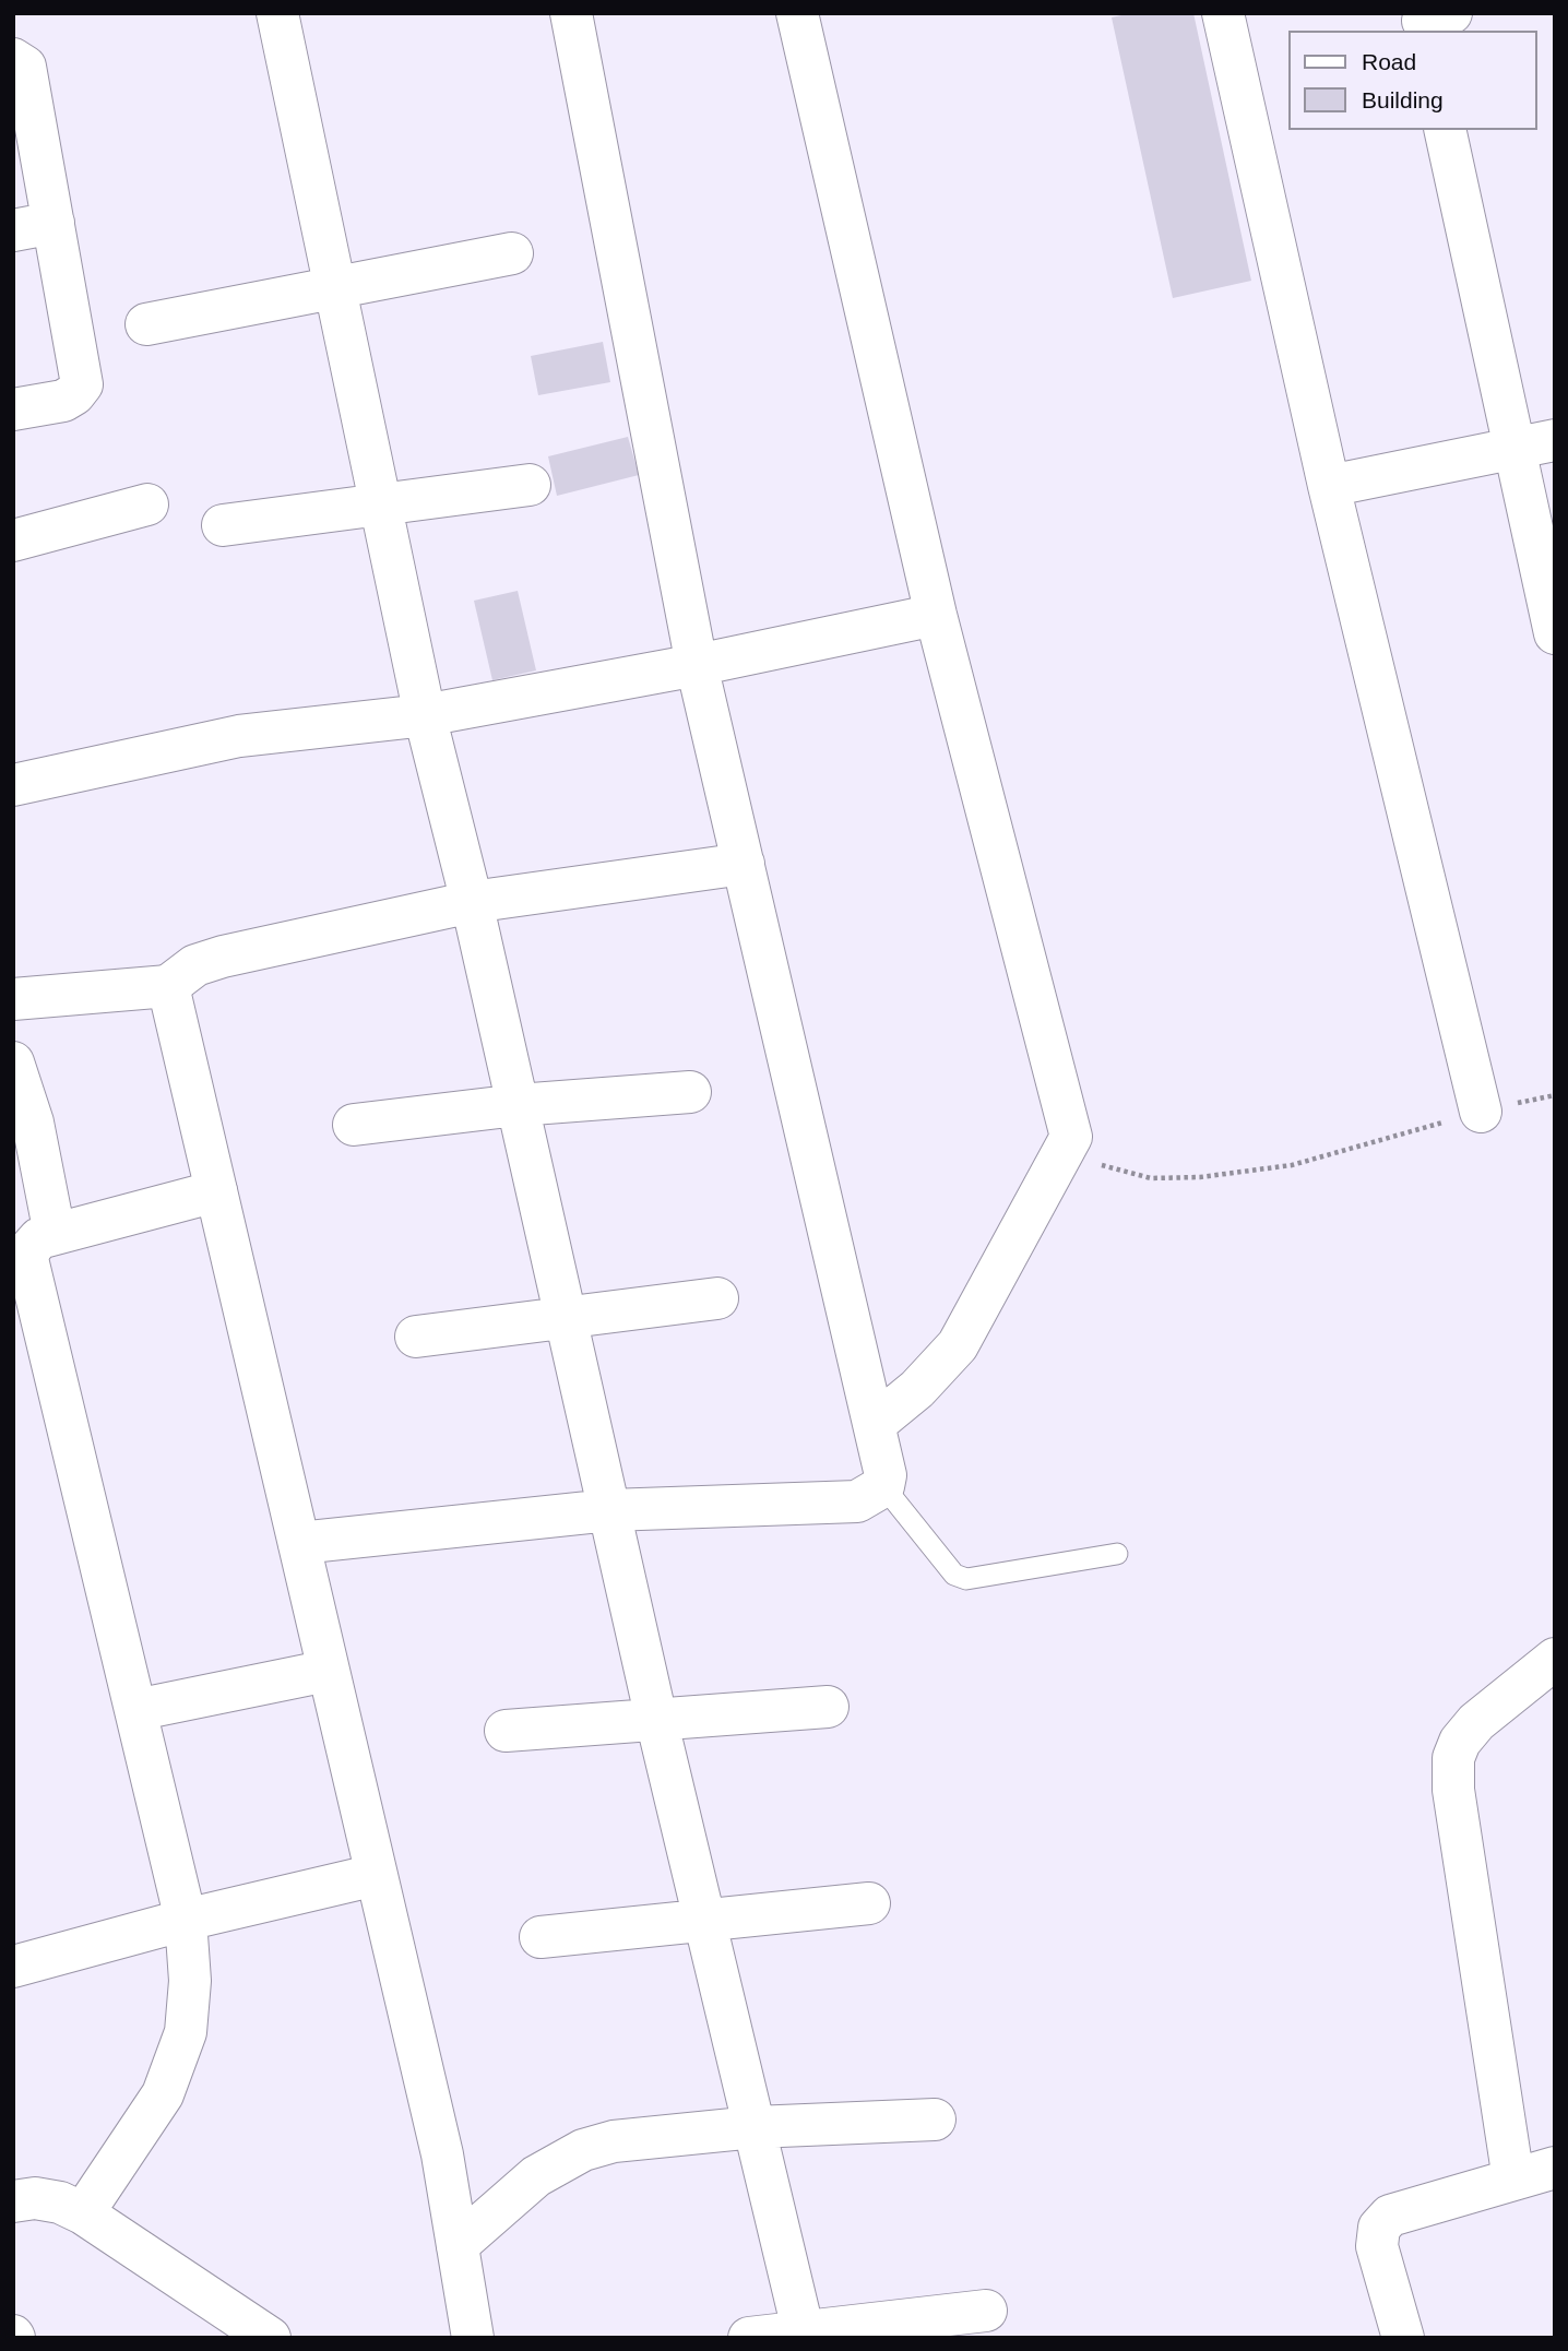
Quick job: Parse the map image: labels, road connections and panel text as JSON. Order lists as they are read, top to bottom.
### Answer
{
  "legend": ["Road", "Building"]
}
